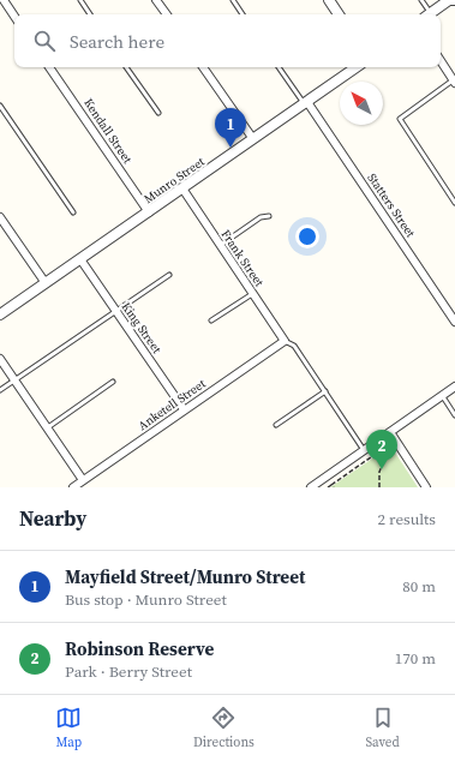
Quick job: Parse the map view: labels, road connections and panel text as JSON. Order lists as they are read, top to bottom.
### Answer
{
  "streets": {
    "street": [
      "Kendall Street",
      "Munro Street",
      "Statters Street",
      "Frank Street",
      "King Street",
      "Anketell Street"
    ]
  },
  "crossings": [
    ["Kendall Street", "Munro Street"],
    ["Munro Street", "Statters Street"],
    ["Munro Street", "Frank Street"],
    ["Munro Street", "King Street"],
    ["Frank Street", "Anketell Street"],
    ["King Street", "Anketell Street"]
  ],
  "north": "top left",
  "page": {
    "search": "Search here",
    "pins": ["1", "2"],
    "heading": ["Nearby", "2 results"],
    "list": [
      {
        "mark": "1",
        "name": "Mayfield Street/Munro Street",
        "note": "Bus stop · Munro Street",
        "value": "80 m"
      },
      {
        "mark": "2",
        "name": "Robinson Reserve",
        "note": "Park · Berry Street",
        "value": "170 m"
      }
    ],
    "nav": ["Map", "Directions", "Saved"]
  }
}
